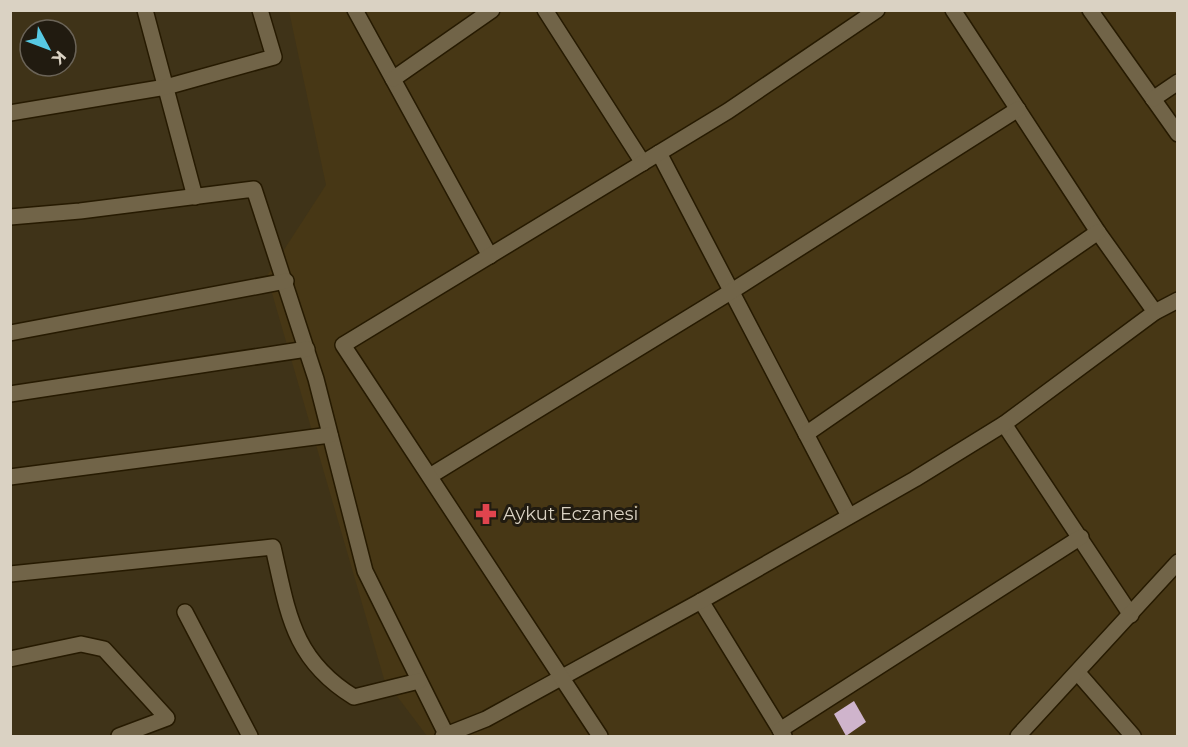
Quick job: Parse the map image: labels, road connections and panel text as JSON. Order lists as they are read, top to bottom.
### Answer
{
  "places": {
    "pharmacy": ["Aykut Eczanesi"]
  },
  "north": "bottom right"
}
